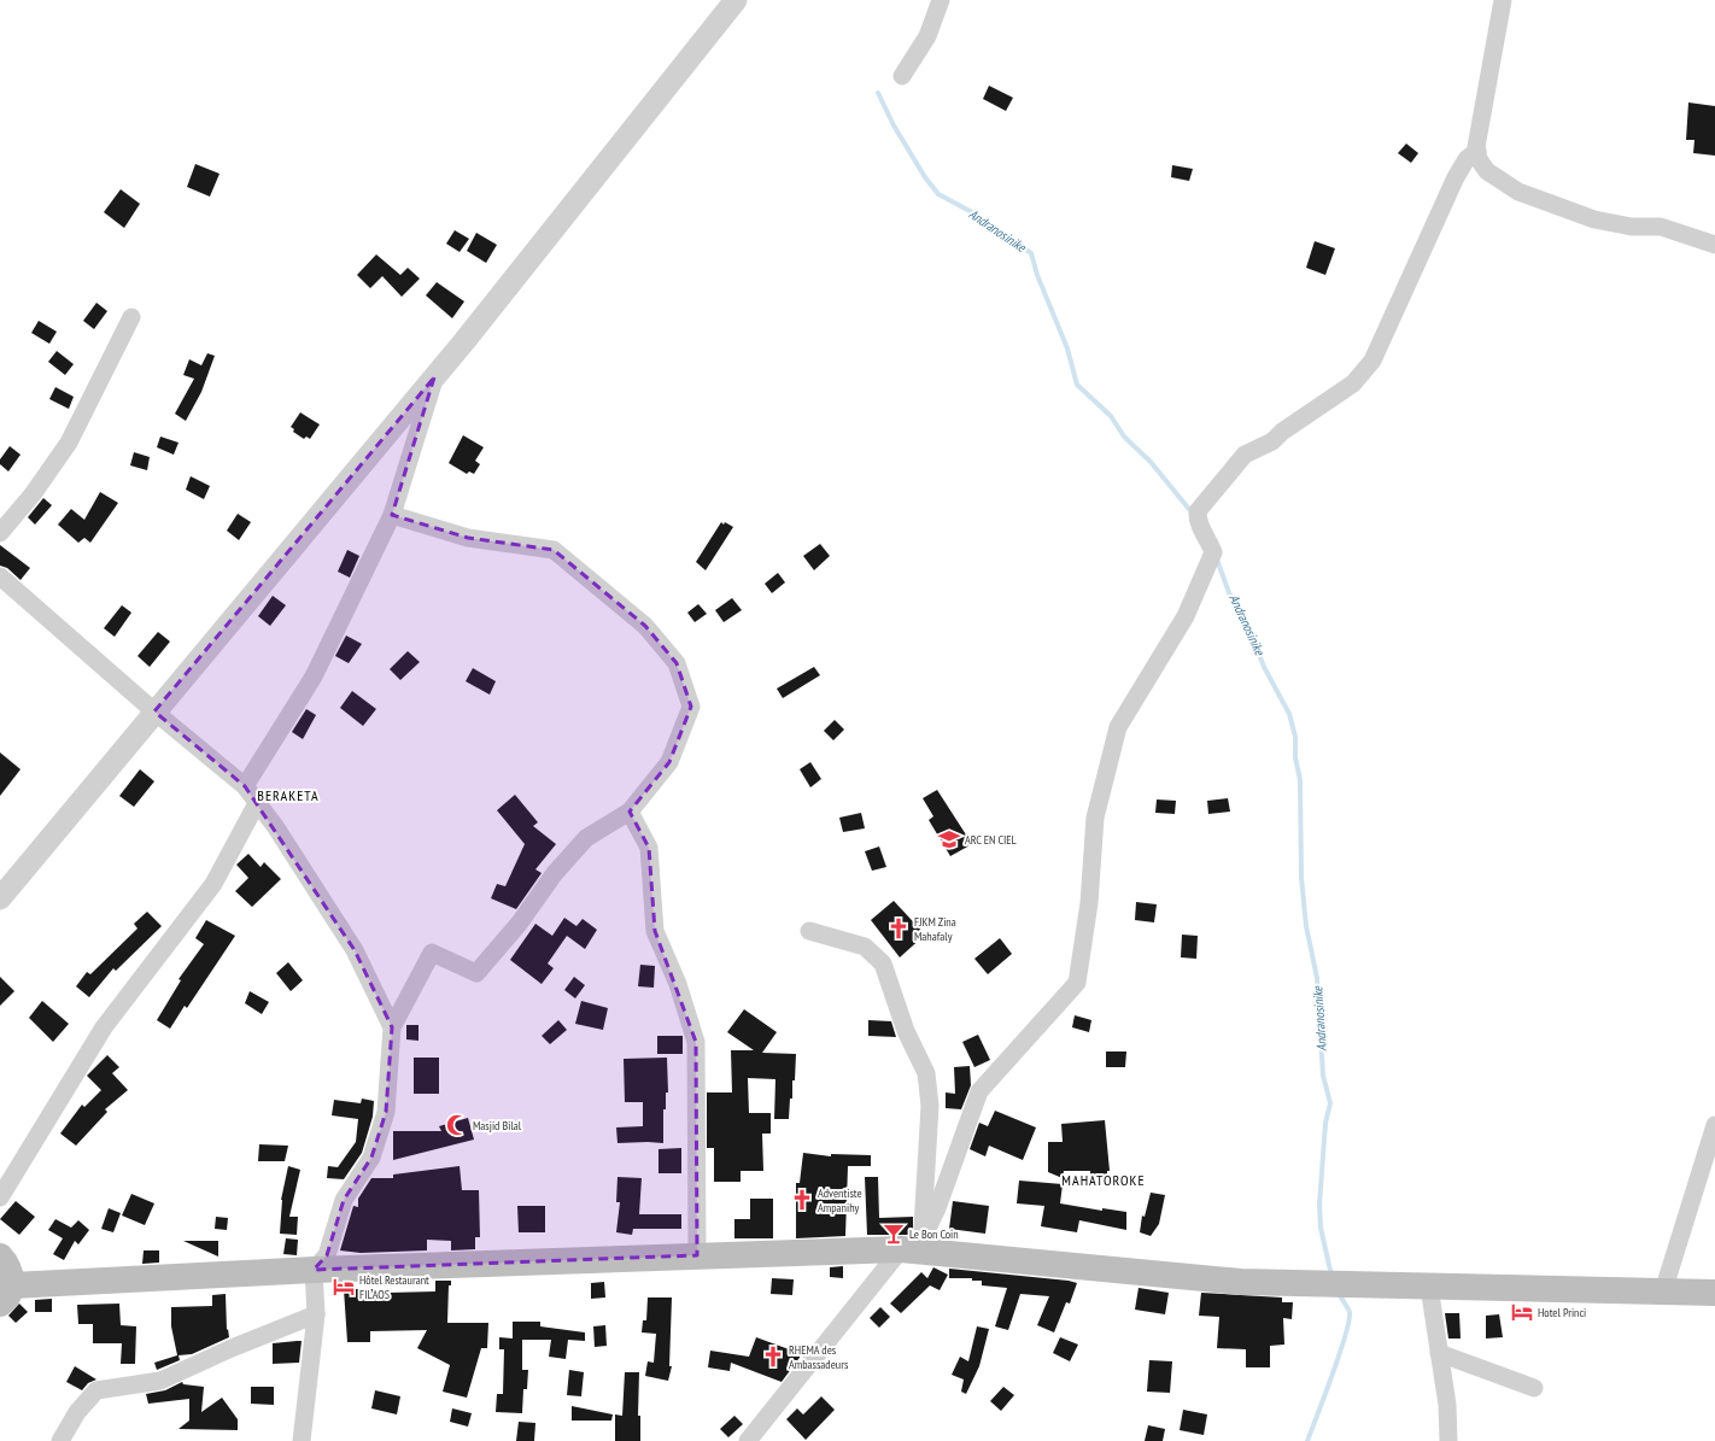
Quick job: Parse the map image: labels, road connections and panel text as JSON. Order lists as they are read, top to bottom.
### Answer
{
  "districts": ["BERAKETA", "MAHATOROKE"],
  "water": ["Andranosinike"],
  "places": {
    "school or university": ["ARC EN CIEL"],
    "church": ["FJKM Zina Mahafaly", "Adventiste Ampanihy", "RHEMA des Ambassadeurs"],
    "mosque": ["Masjid Bilal"],
    "bar": ["Le Bon Coin"],
    "hotel": ["Hôtel Restaurant FILAOS", "Hotel Princi"]
  }
}
